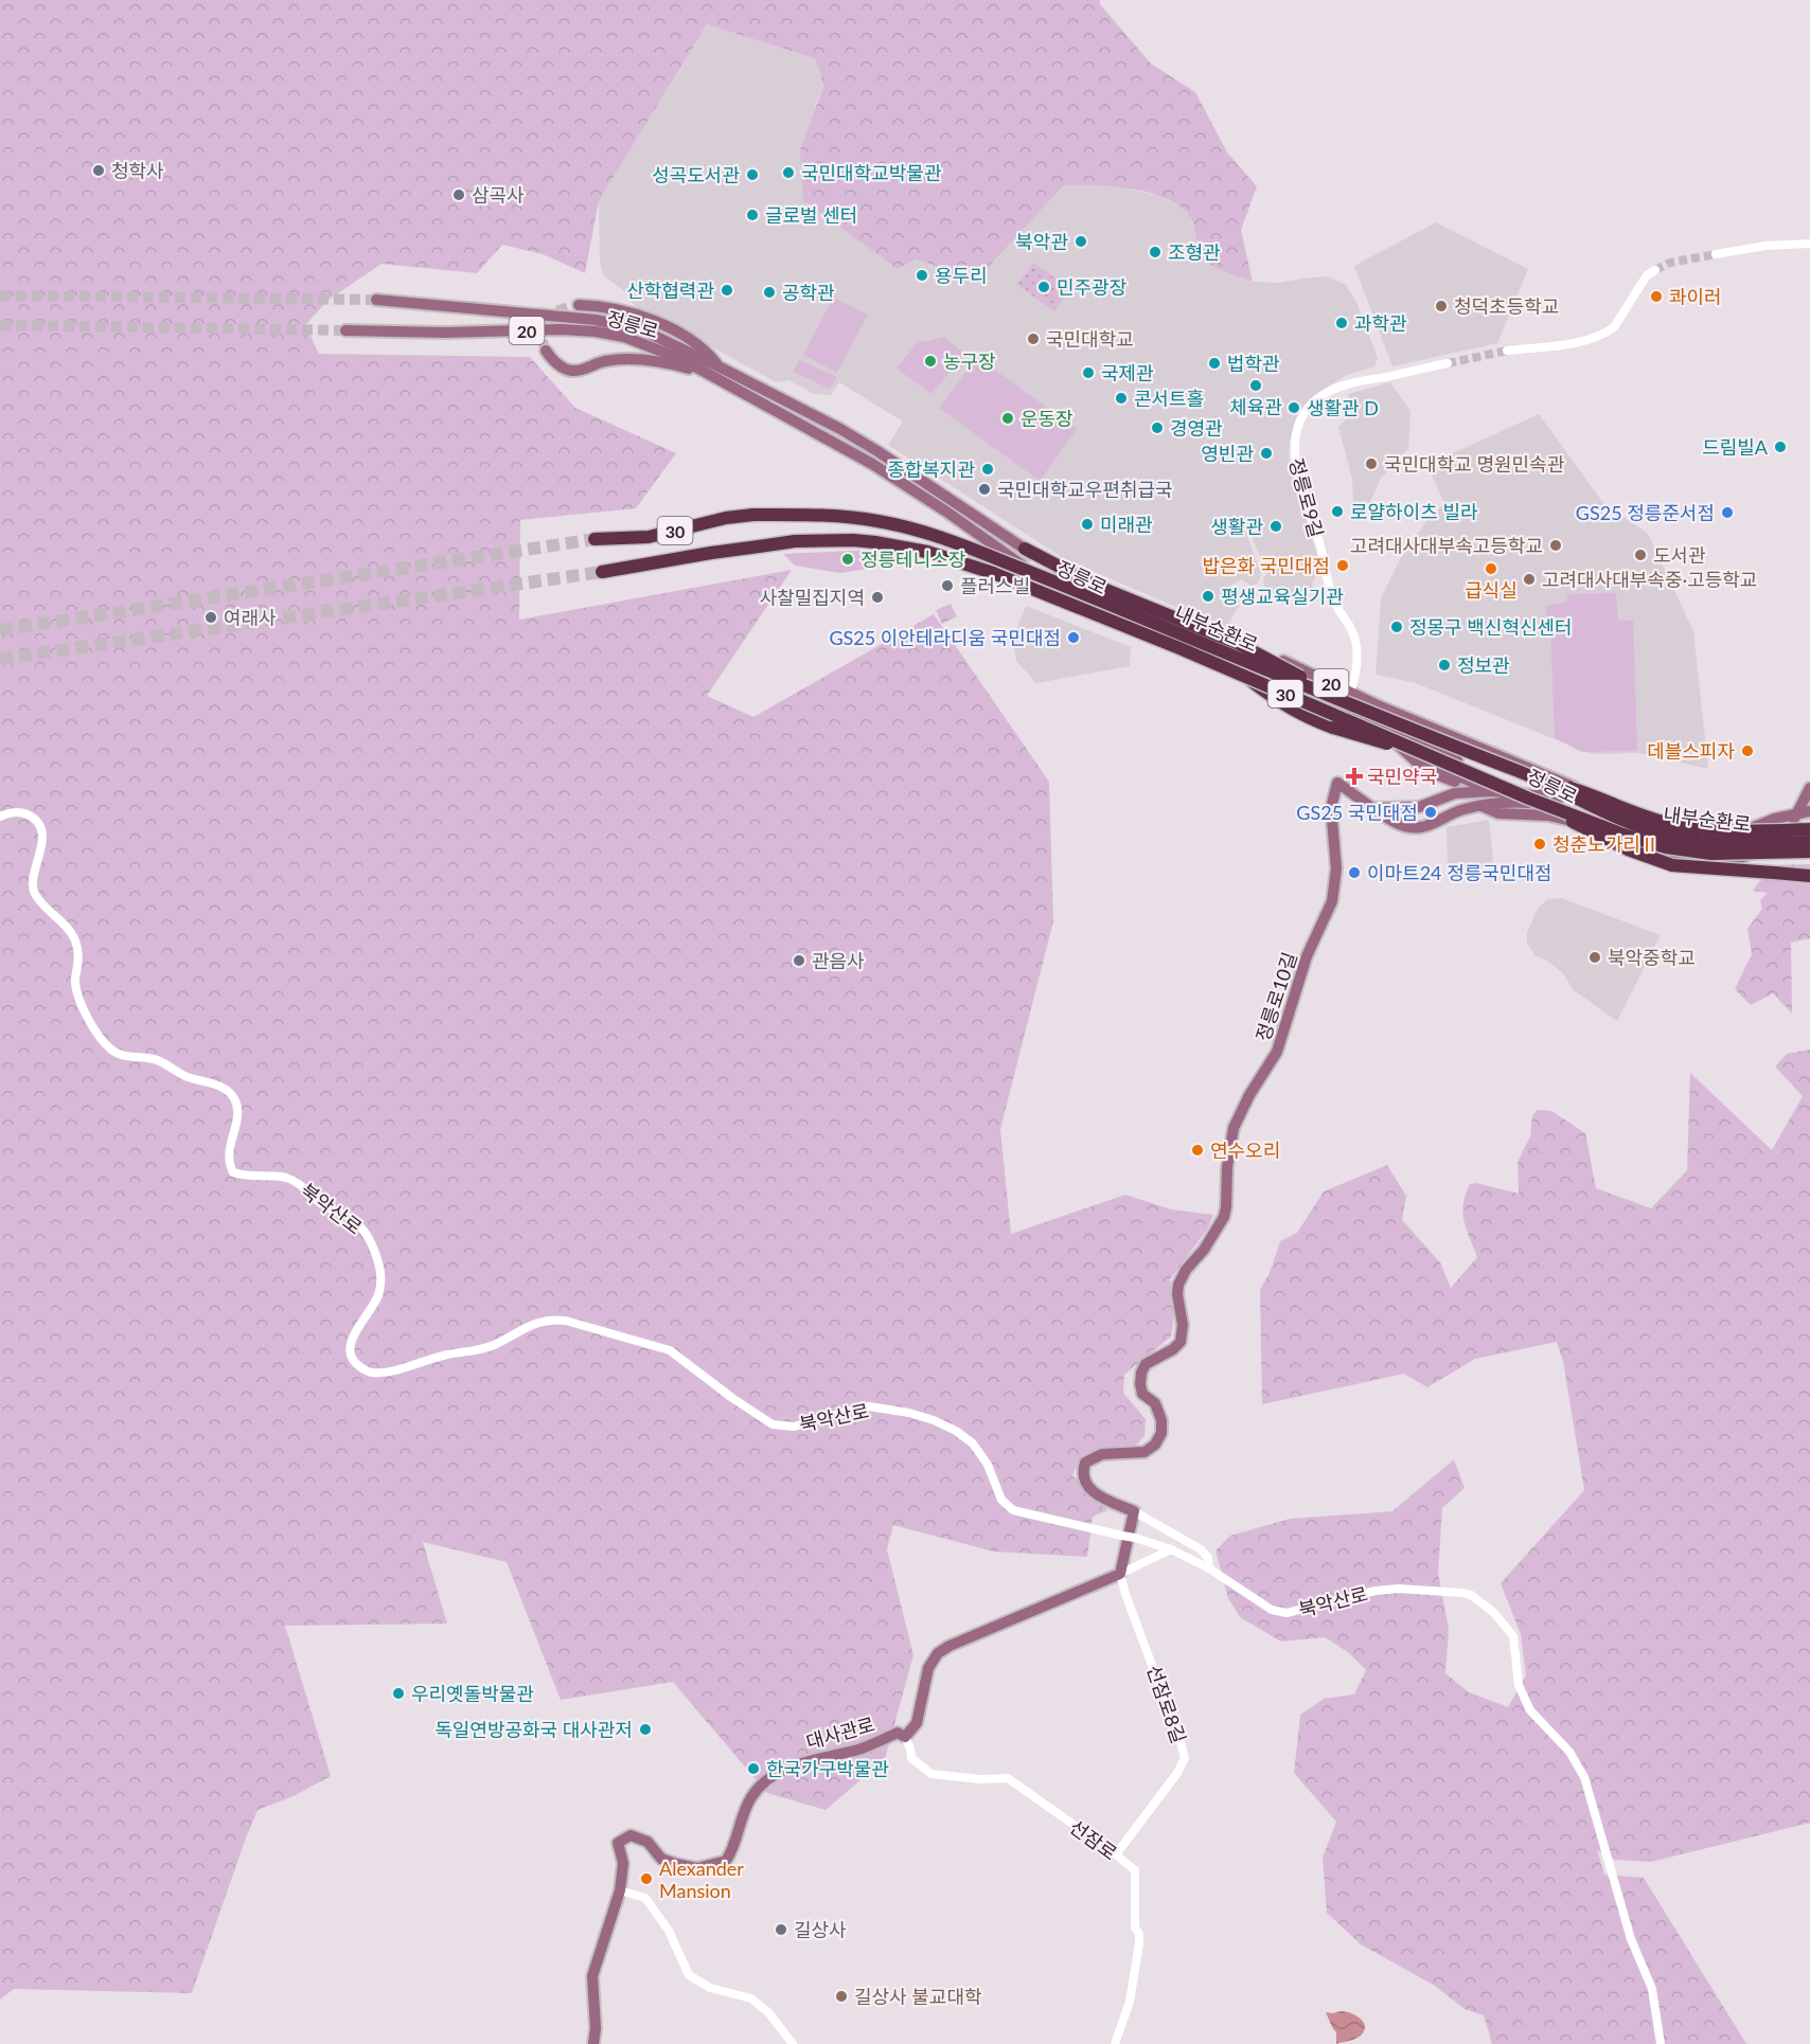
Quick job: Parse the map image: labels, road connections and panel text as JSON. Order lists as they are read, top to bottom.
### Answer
{
  "streets": {
    "highway": ["30", "내부순환로"],
    "main road": [
      "정릉로",
      "20",
      "정릉로10길",
      "대사관로"
    ],
    "street": [
      "정릉로9길",
      "북악산로",
      "선잠로8길",
      "선잠로"
    ]
  },
  "crossings": [
    ["정릉로", "정릉로9길"],
    ["정릉로", "내부순환로"],
    ["정릉로", "정릉로10길"],
    ["정릉로9길", "내부순환로"],
    ["북악산로", "대사관로"],
    ["선잠로8길", "대사관로"],
    ["선잠로8길", "선잠로"],
    ["대사관로", "선잠로"]
  ],
  "places": {
    "other": [
      "청학사",
      "국민대학교박물관",
      "성곡도서관",
      "삼곡사",
      "글로벌 센터",
      "북악관",
      "조형관",
      "용두리",
      "민주광장",
      "산학협력관",
      "공학관",
      "콰이러",
      "청덕초등학교",
      "과학관",
      "국민대학교",
      "농구장",
      "법학관",
      "국제관",
      "체육관",
      "콘서트홀",
      "생활관 D",
      "운동장",
      "경영관",
      "드림빌A",
      "영빈관",
      "국민대학교 명원민속관",
      "종합복지관",
      "국민대학교우편취급국",
      "로얄하이츠 빌라",
      "GS25 정릉준서점",
      "미래관",
      "생활관",
      "고려대사대부속고등학교",
      "도서관",
      "정릉테니스장",
      "밥은화 국민대점",
      "급식실",
      "고려대사대부속중·고등학교",
      "플러스빌",
      "평생교육실기관",
      "사찰밀집지역",
      "여래사",
      "정몽구 백신혁신센터",
      "GS25 이안테라디움 국민대점",
      "정보관",
      "데블스피자",
      "GS25 국민대점",
      "청춘노가리Ⅱ",
      "이마트24 정릉국민대점",
      "북악중학교",
      "관음사",
      "연수오리",
      "우리옛돌박물관",
      "독일연방공화국 대사관저",
      "한국가구박물관",
      "Alexander Mansion",
      "길상사",
      "길상사 불교대학"
    ],
    "health": ["국민약국"]
  }
}
